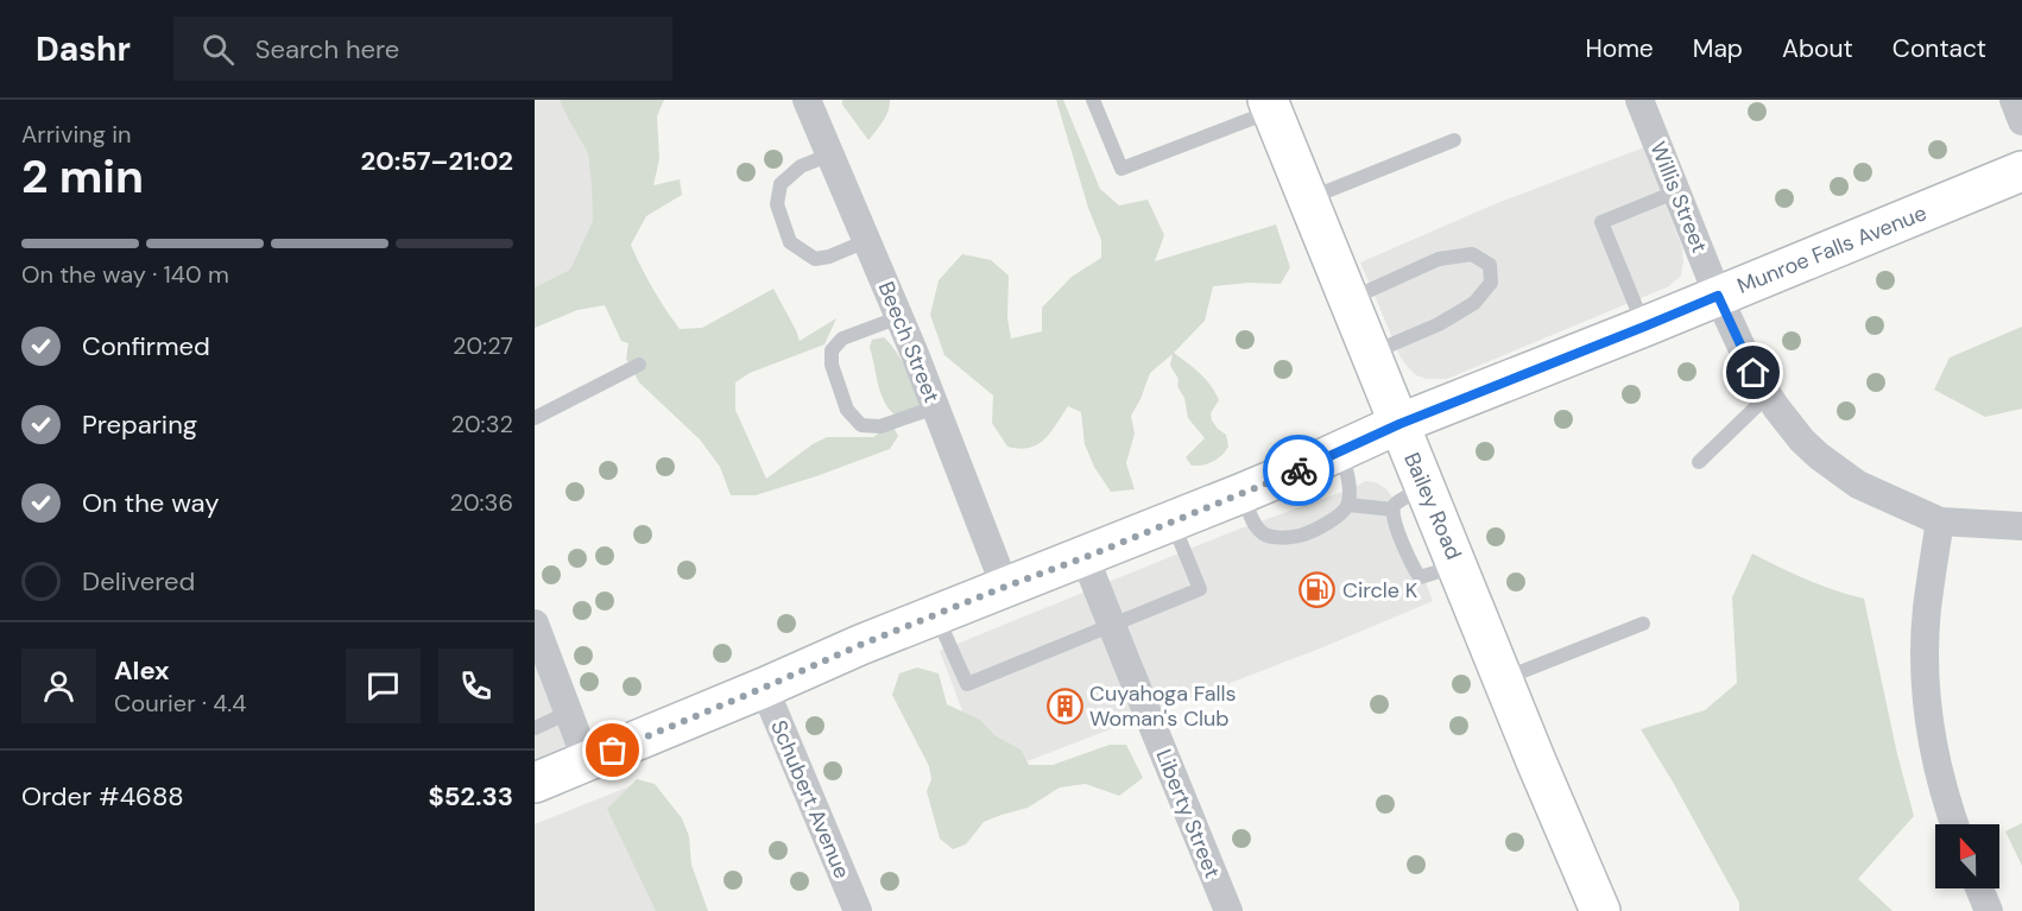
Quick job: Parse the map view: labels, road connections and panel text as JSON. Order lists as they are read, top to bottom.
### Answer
{
  "streets": {
    "street": [
      "Willis Street",
      "Munroe Falls Avenue",
      "Beech Street",
      "Bailey Road",
      "Schubert Avenue",
      "Liberty Street"
    ]
  },
  "crossings": [
    ["Willis Street", "Munroe Falls Avenue"],
    ["Munroe Falls Avenue", "Beech Street"],
    ["Munroe Falls Avenue", "Bailey Road"],
    ["Munroe Falls Avenue", "Schubert Avenue"],
    ["Munroe Falls Avenue", "Liberty Street"]
  ],
  "places": {
    "fuel station": ["Circle K"],
    "building": ["Cuyahoga Falls Woman's Club"]
  },
  "north": "top",
  "page": {
    "header": "Dashr",
    "search": "Search here",
    "nav": [
      "Home",
      "Map",
      "About",
      "Contact"
    ],
    "heading": ["2 min", "Arriving in", "20:57–21:02"],
    "panel": [
      "Alex",
      "Courier · 4.4",
      "Order #4688",
      "$52.33"
    ],
    "bar": "On the way · 140 m",
    "list": [
      ["Confirmed", "20:27"],
      ["Preparing", "20:32"],
      ["On the way", "20:36"],
      "Delivered"
    ]
  }
}
